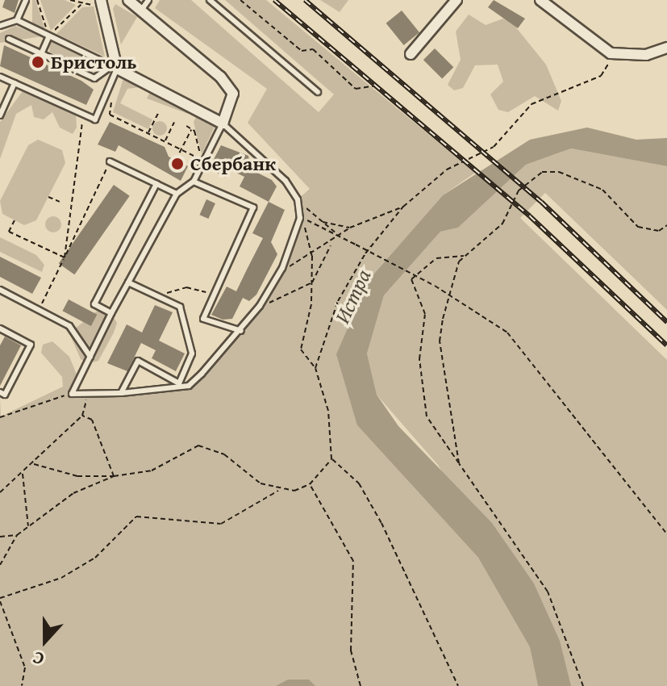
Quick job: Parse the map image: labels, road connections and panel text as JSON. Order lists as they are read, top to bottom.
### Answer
{
  "water": ["Истра"],
  "places": ["Бристоль", "Сбербанк"],
  "north": "bottom"
}
